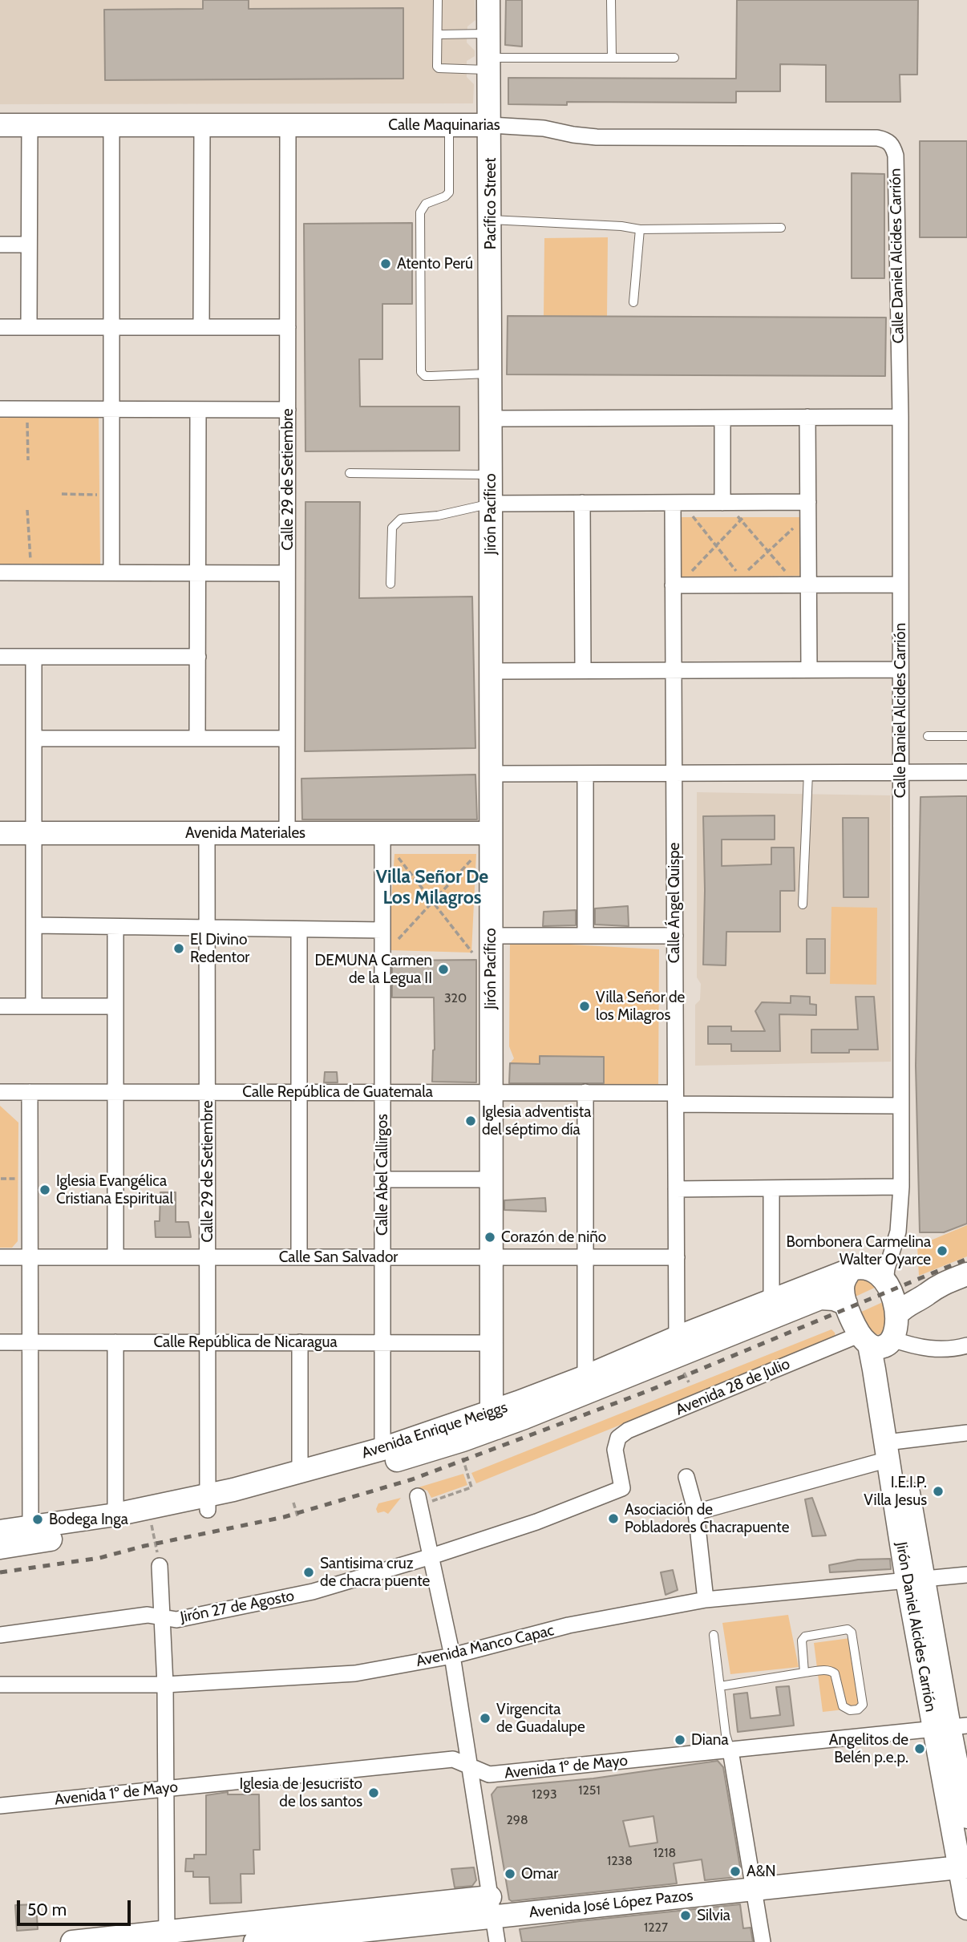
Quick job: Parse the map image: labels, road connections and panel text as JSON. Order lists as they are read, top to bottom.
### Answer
{
  "streets": {
    "street": [
      "Calle Maquinarias",
      "Pacífico Street",
      "Calle Daniel Alcides Carrión",
      "Calle 29 de Setiembre",
      "Jirón Pacífico",
      "Avenida Materiales",
      "Calle Ángel Quispe",
      "Calle República de Guatemala",
      "Calle Abel Callirgos",
      "Calle San Salvador",
      "Calle República de Nicaragua",
      "Avenida 28 de Julio",
      "Avenida Enrique Meiggs",
      "Jirón 27 de Agosto",
      "Jirón Daniel Alcides Carrión",
      "Avenida Manco Capac",
      "Avenida 1º de Mayo",
      "Avenida José López Pazos"
    ]
  },
  "crossings": [
    ["Calle Maquinarias", "Pacífico Street"],
    ["Calle Maquinarias", "Calle Daniel Alcides Carrión"],
    ["Calle Maquinarias", "Calle 29 de Setiembre"],
    ["Pacífico Street", "Jirón Pacífico"],
    ["Calle Daniel Alcides Carrión", "Calle República de Guatemala"],
    ["Calle 29 de Setiembre", "Avenida Materiales"],
    ["Calle 29 de Setiembre", "Calle República de Guatemala"],
    ["Calle 29 de Setiembre", "Calle San Salvador"],
    ["Calle 29 de Setiembre", "Calle República de Nicaragua"],
    ["Calle 29 de Setiembre", "Avenida Enrique Meiggs"],
    ["Jirón Pacífico", "Avenida Materiales"],
    ["Jirón Pacífico", "Calle República de Guatemala"],
    ["Jirón Pacífico", "Calle San Salvador"],
    ["Jirón Pacífico", "Calle República de Nicaragua"],
    ["Jirón Pacífico", "Avenida Enrique Meiggs"],
    ["Avenida Materiales", "Calle Abel Callirgos"],
    ["Calle Ángel Quispe", "Calle República de Guatemala"],
    ["Calle Ángel Quispe", "Calle San Salvador"],
    ["Calle Ángel Quispe", "Avenida Enrique Meiggs"],
    ["Calle República de Guatemala", "Calle Abel Callirgos"],
    ["Calle Abel Callirgos", "Calle San Salvador"],
    ["Calle Abel Callirgos", "Calle República de Nicaragua"],
    ["Calle Abel Callirgos", "Avenida Enrique Meiggs"],
    ["Avenida 28 de Julio", "Jirón 27 de Agosto"],
    ["Avenida 28 de Julio", "Jirón Daniel Alcides Carrión"],
    ["Jirón Daniel Alcides Carrión", "Avenida Manco Capac"],
    ["Jirón Daniel Alcides Carrión", "Avenida 1º de Mayo"],
    ["Jirón Daniel Alcides Carrión", "Avenida José López Pazos"]
  ],
  "districts": ["Villa Señor De Los Milagros"],
  "places": [
    "Atento Perú",
    "El Divino Redentor",
    "DEMUNA Carmen de la Legua II",
    "Villa Señor de los Milagros",
    "Iglesia adventista del séptimo día",
    "Iglesia Evangélica Cristiana Espiritual",
    "Corazón de niño",
    "Bombonera Carmelina Walter Oyarce",
    "I.E.I.P. Villa Jesus",
    "Asociación de Pobladores Chacrapuente",
    "Bodega Inga",
    "Santisima cruz de chacra puente",
    "Virgencita de Guadalupe",
    "Diana",
    "Angelitos de Belén p.e.p.",
    "Iglesia de Jesucristo de los santos",
    "A&N",
    "Omar",
    "Silvia"
  ],
  "house_numbers": [
    "320",
    "1251",
    "1293",
    "298",
    "1218",
    "1238",
    "1227"
  ],
  "scale_bar": "50 m"
}
